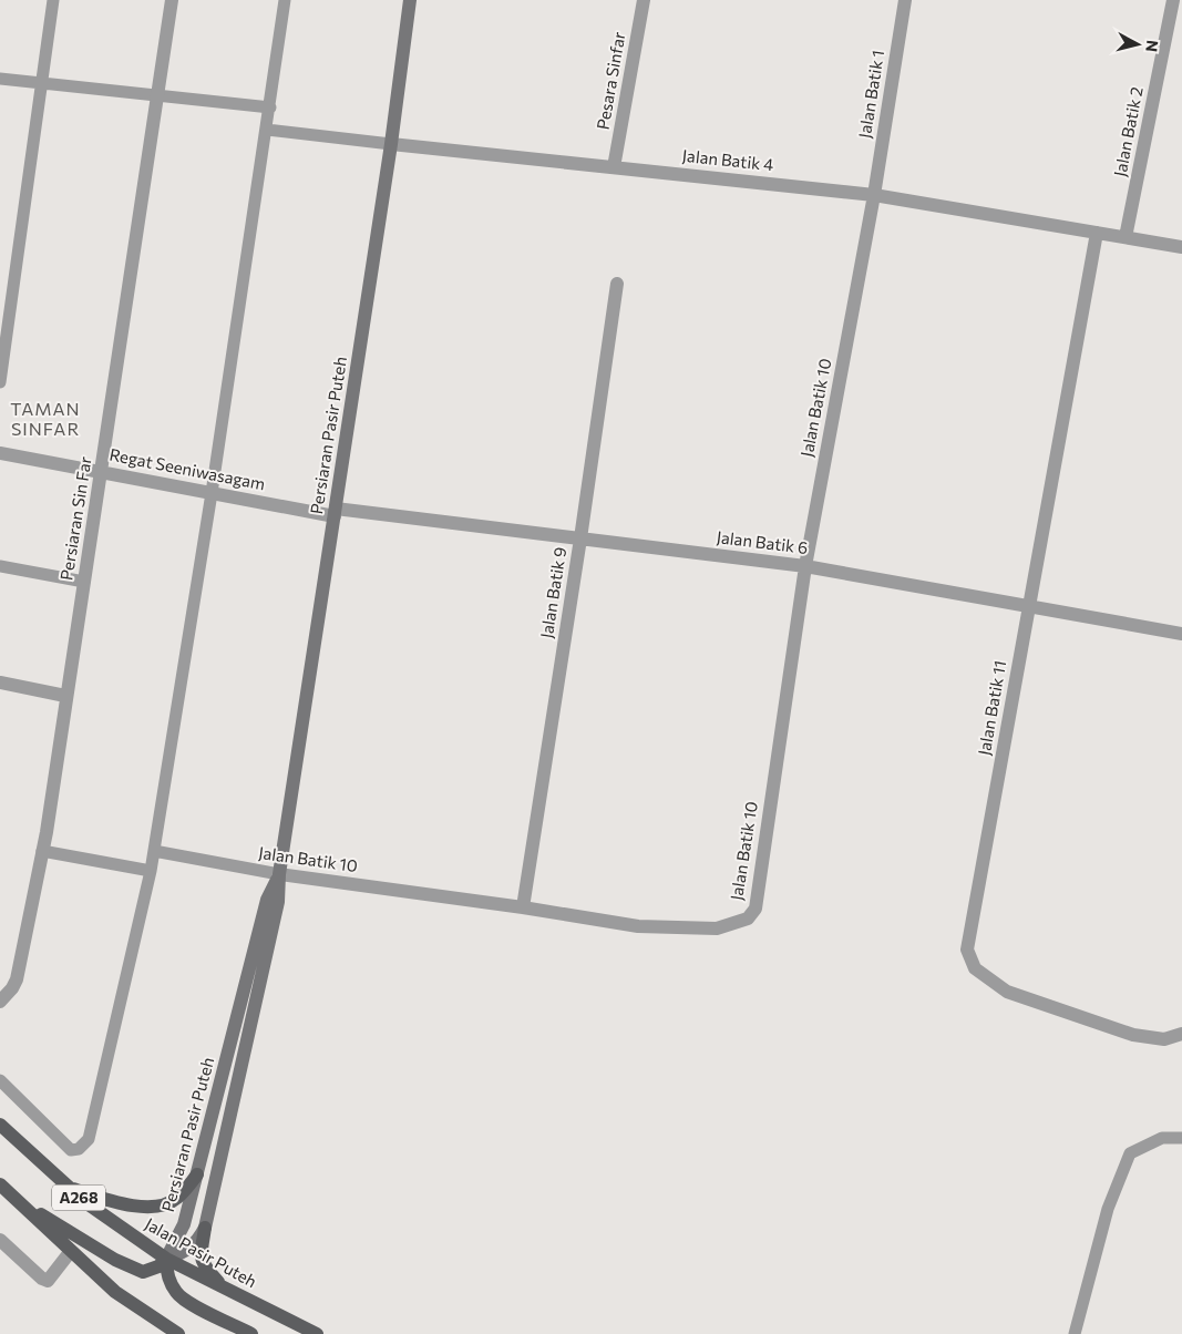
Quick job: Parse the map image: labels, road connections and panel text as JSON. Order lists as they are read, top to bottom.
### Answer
{
  "streets": {
    "main road": ["A268", "Jalan Pasir Puteh"],
    "street": [
      "Pesara Sinfar",
      "Jalan Batik 1",
      "Jalan Batik 2",
      "Jalan Batik 4",
      "Jalan Batik 10",
      "Persiaran Pasir Puteh",
      "Regat Seeniwasagam",
      "Persiaran Sin Far",
      "Jalan Batik 6",
      "Jalan Batik 9",
      "Jalan Batik 11"
    ]
  },
  "crossings": [
    ["Pesara Sinfar", "Jalan Batik 4"],
    ["Jalan Batik 1", "Jalan Batik 4"],
    ["Jalan Batik 1", "Jalan Batik 10"],
    ["Jalan Batik 2", "Jalan Batik 4"],
    ["Jalan Batik 4", "Jalan Batik 10"],
    ["Jalan Batik 4", "Persiaran Pasir Puteh"],
    ["Jalan Batik 4", "Jalan Batik 11"],
    ["Jalan Batik 10", "Persiaran Pasir Puteh"],
    ["Jalan Batik 10", "Jalan Batik 6"],
    ["Jalan Batik 10", "Jalan Batik 9"],
    ["Persiaran Pasir Puteh", "Regat Seeniwasagam"],
    ["Persiaran Pasir Puteh", "Jalan Batik 6"],
    ["Persiaran Pasir Puteh", "Jalan Pasir Puteh"],
    ["Regat Seeniwasagam", "Persiaran Sin Far"],
    ["Regat Seeniwasagam", "Jalan Batik 6"],
    ["Jalan Batik 6", "Jalan Batik 9"],
    ["Jalan Batik 6", "Jalan Batik 11"]
  ],
  "districts": ["TAMAN SINFAR"],
  "north": "right"
}
